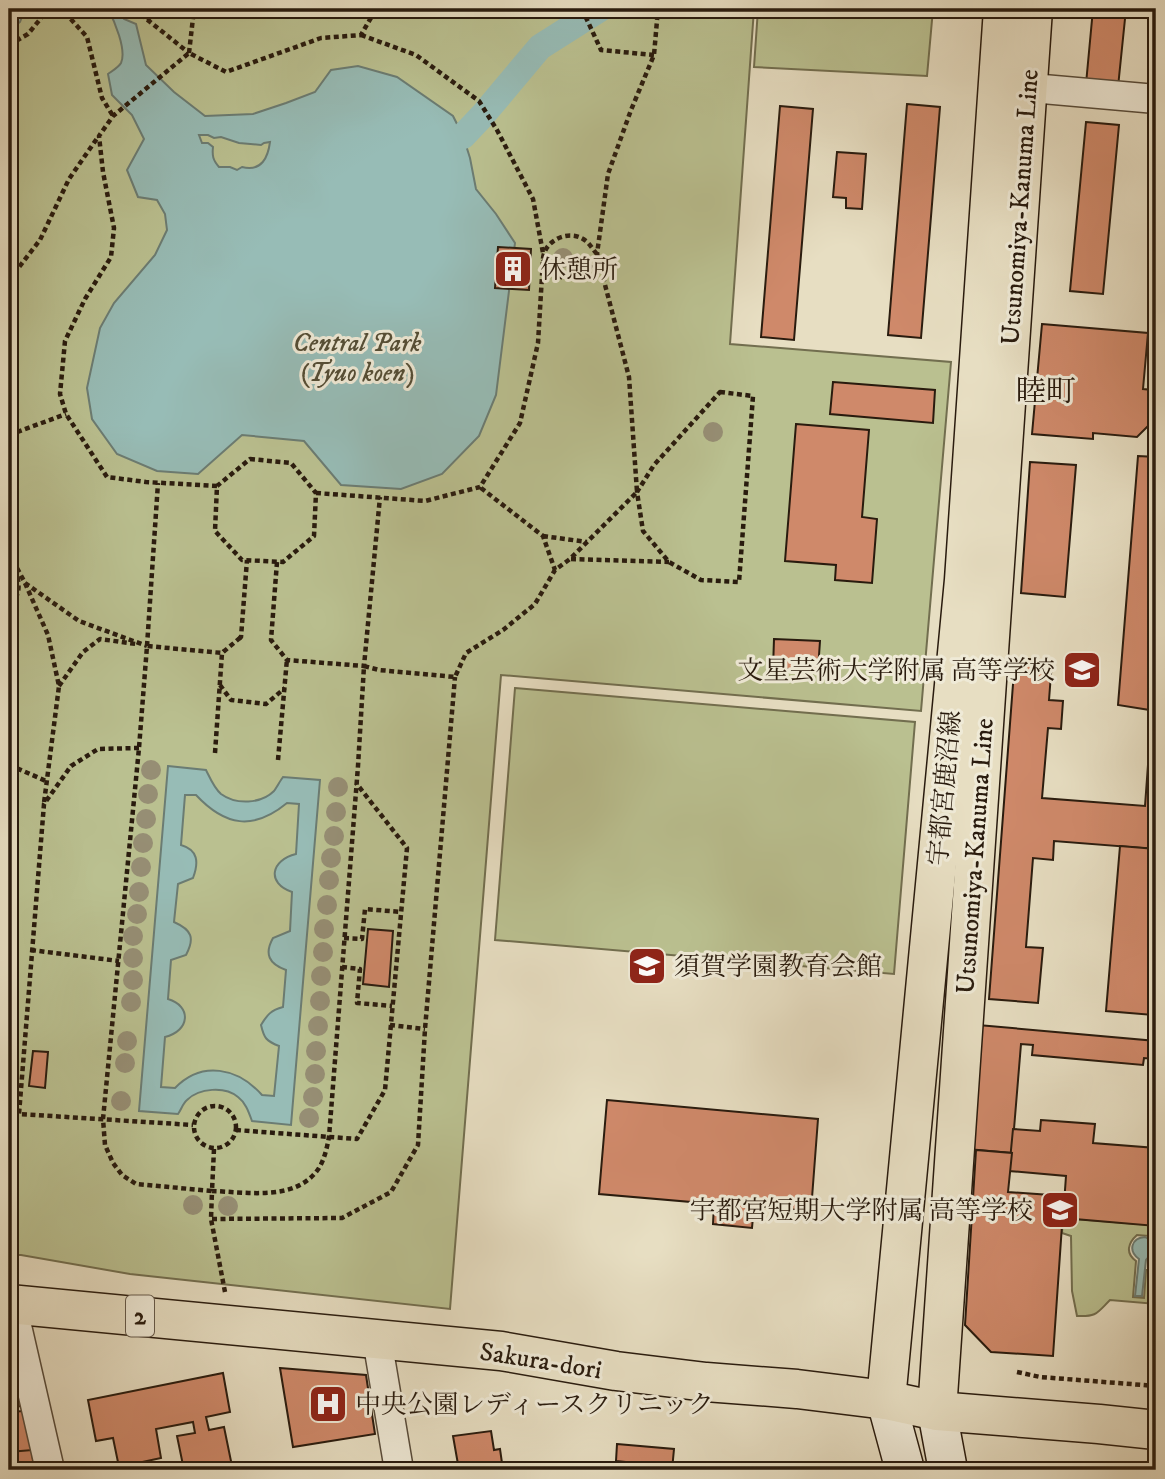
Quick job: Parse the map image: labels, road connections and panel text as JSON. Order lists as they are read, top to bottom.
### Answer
{
  "streets": {
    "main road": [
      "Utsunomiya-Kanuma Line",
      "宇都宮鹿沼線",
      "2",
      "Sakura-dori"
    ]
  },
  "crossings": [
    ["Utsunomiya-Kanuma Line", "宇都宮鹿沼線"],
    ["Utsunomiya-Kanuma Line", "Sakura-dori"],
    ["宇都宮鹿沼線", "Sakura-dori"]
  ],
  "districts": ["睦町"],
  "parks": ["Central Park (Tyuo koen)"],
  "places": {
    "building": ["休憩所"],
    "school or university": ["文星芸術大学附属 高等学校", "須賀学園教育会館", "宇都宮短期大学附属 高等学校"],
    "hospital": ["中央公園レディースクリニック"]
  }
}
